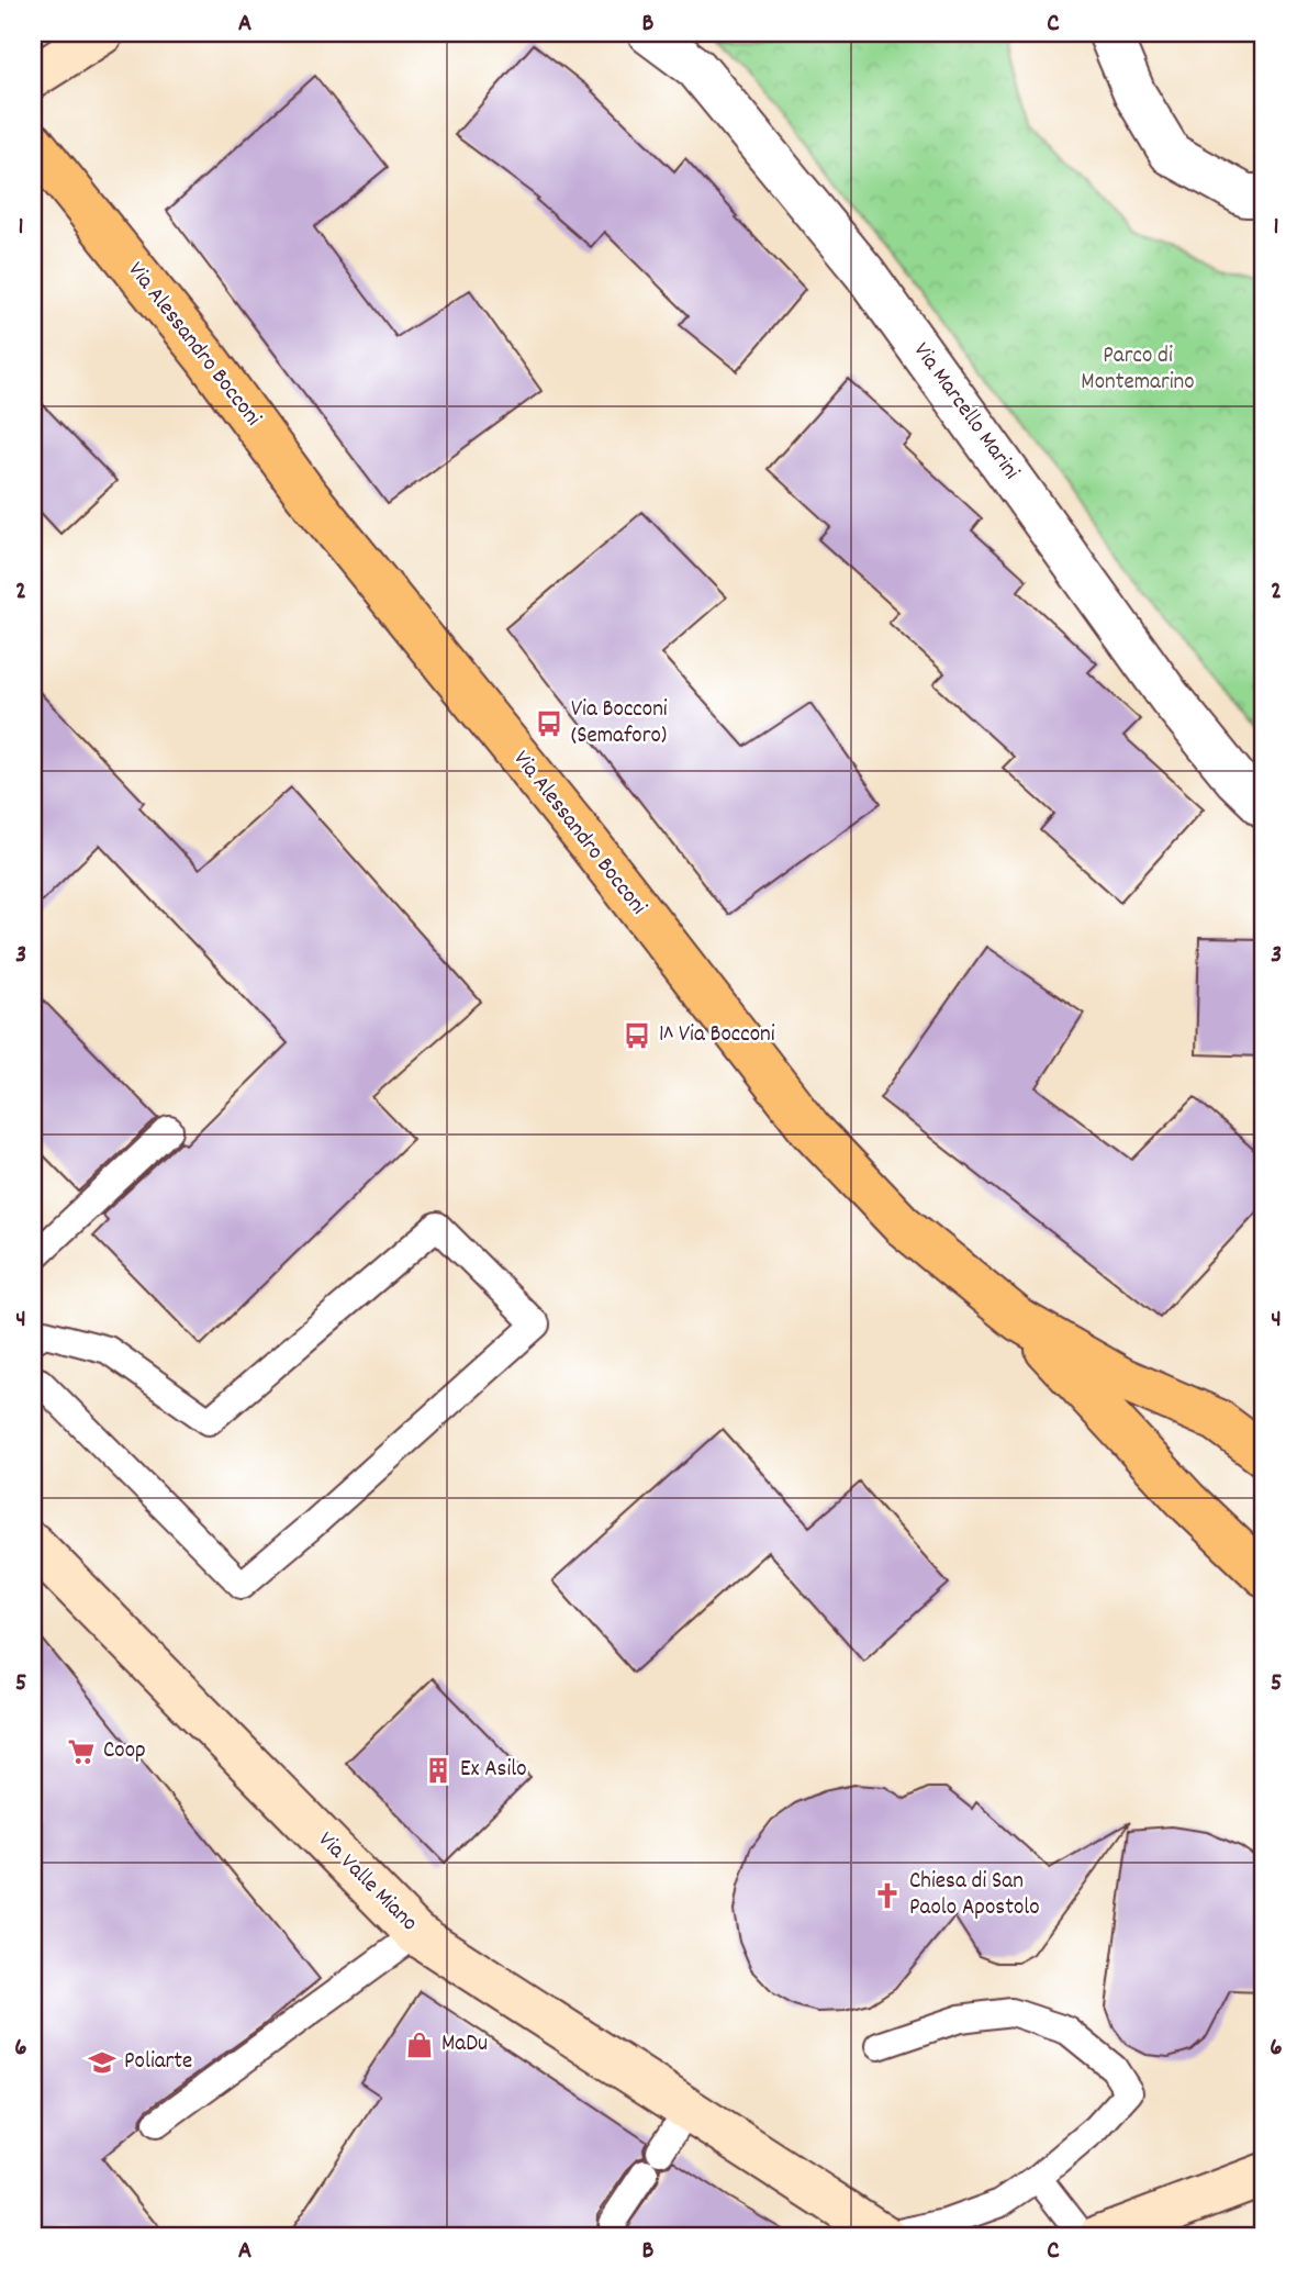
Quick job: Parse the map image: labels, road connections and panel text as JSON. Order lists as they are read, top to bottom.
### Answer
{
  "streets": {
    "main road": ["Via Alessandro Bocconi"],
    "street": ["Via Marcello Marini", "Via Valle Miano"]
  },
  "parks": ["Parco di Montemarino"],
  "places": {
    "bus stop": ["Via Bocconi (Semaforo)", "1^ Via Bocconi"],
    "supermarket": ["Coop"],
    "building": ["Ex Asilo"],
    "church": ["Chiesa di San Paolo Apostolo"],
    "shop": ["MaDu"],
    "school or university": ["Poliarte"]
  },
  "grid": {
    "columns": ["A", "B", "C"],
    "rows": [
      "1",
      "2",
      "3",
      "4",
      "5",
      "6"
    ]
  }
}
